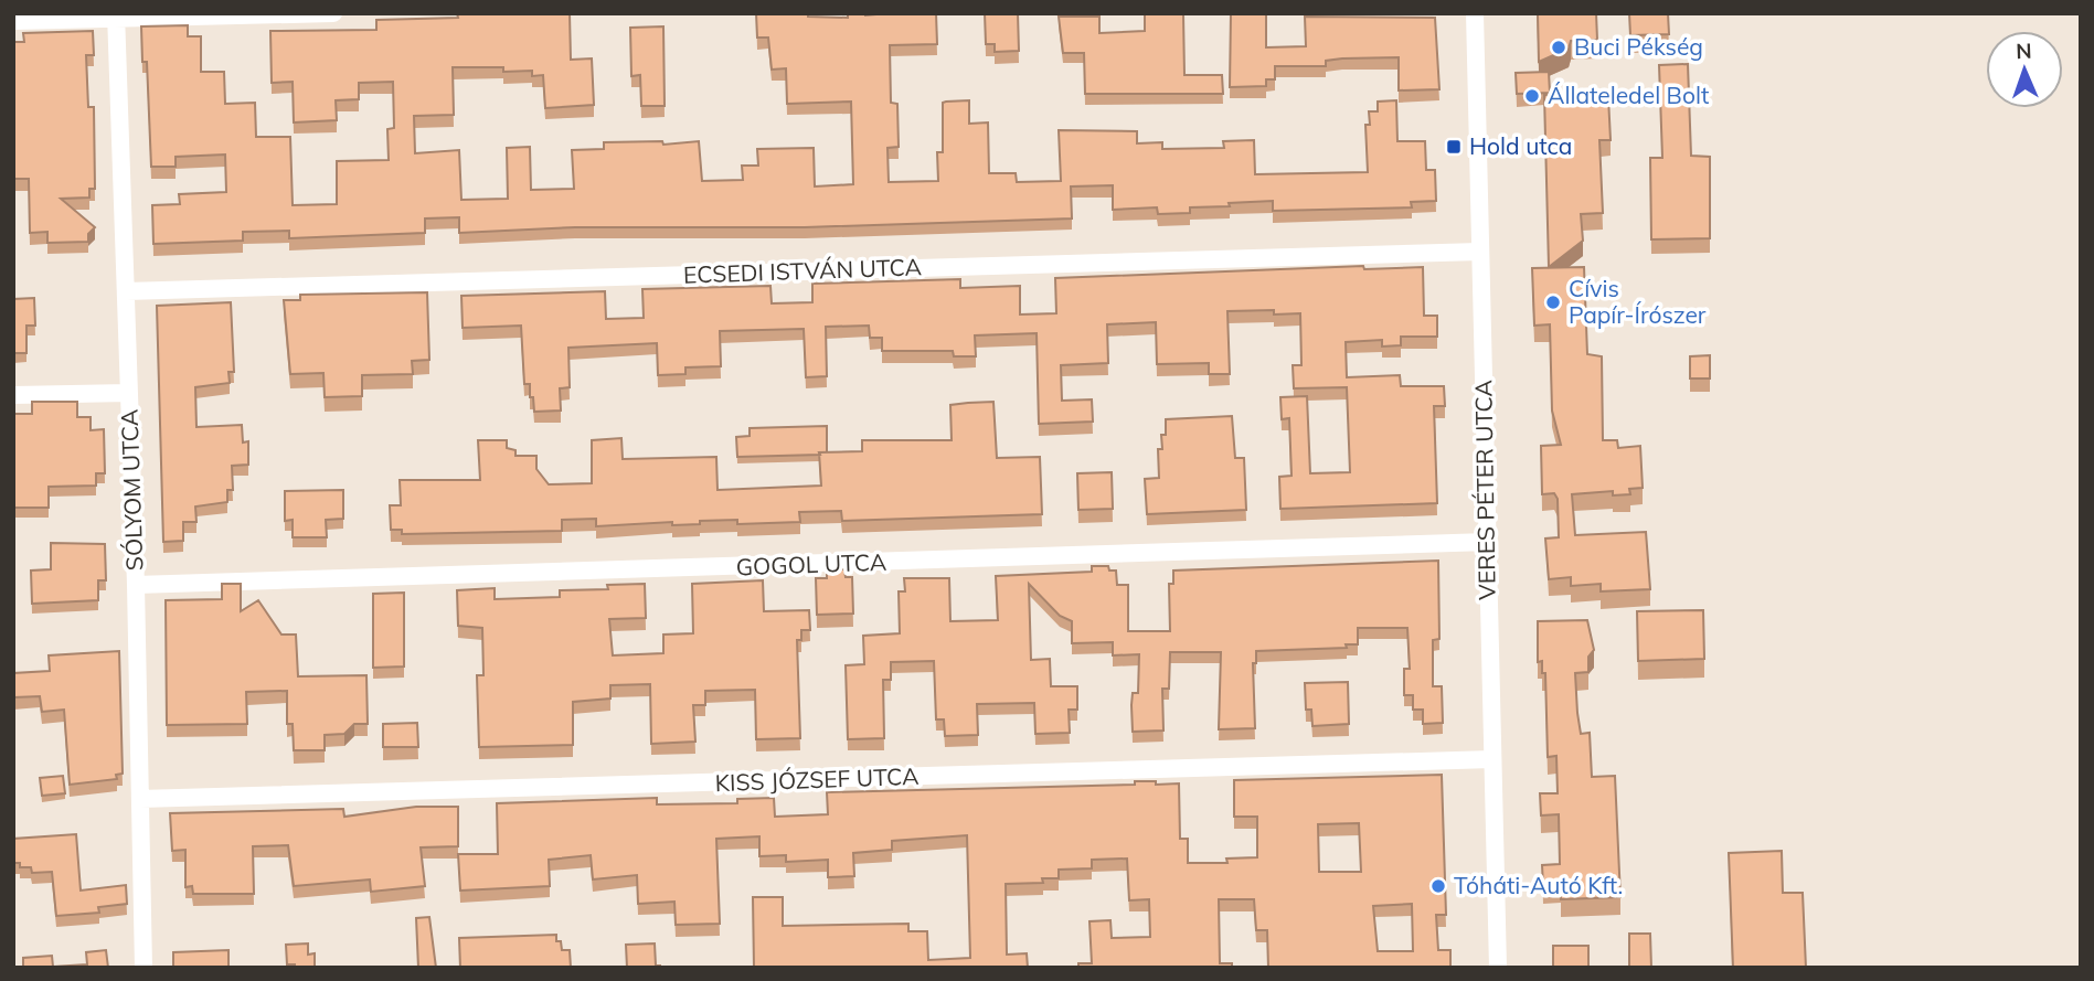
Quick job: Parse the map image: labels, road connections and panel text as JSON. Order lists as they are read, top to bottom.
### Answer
{
  "streets": {
    "street": [
      "ECSEDI ISTVÁN UTCA",
      "SÓLYOM UTCA",
      "VERES PÉTER UTCA",
      "GOGOL UTCA",
      "KISS JÓZSEF UTCA"
    ]
  },
  "crossings": [
    ["ECSEDI ISTVÁN UTCA", "SÓLYOM UTCA"],
    ["ECSEDI ISTVÁN UTCA", "VERES PÉTER UTCA"],
    ["SÓLYOM UTCA", "GOGOL UTCA"],
    ["SÓLYOM UTCA", "KISS JÓZSEF UTCA"],
    ["VERES PÉTER UTCA", "GOGOL UTCA"],
    ["VERES PÉTER UTCA", "KISS JÓZSEF UTCA"]
  ],
  "places": {
    "other": [
      "Buci Pékség",
      "Állateledel Bolt",
      "Cívis Papír-Írószer",
      "Tóháti-Autó Kft."
    ],
    "transit": ["Hold utca"]
  },
  "north": "top"
}
